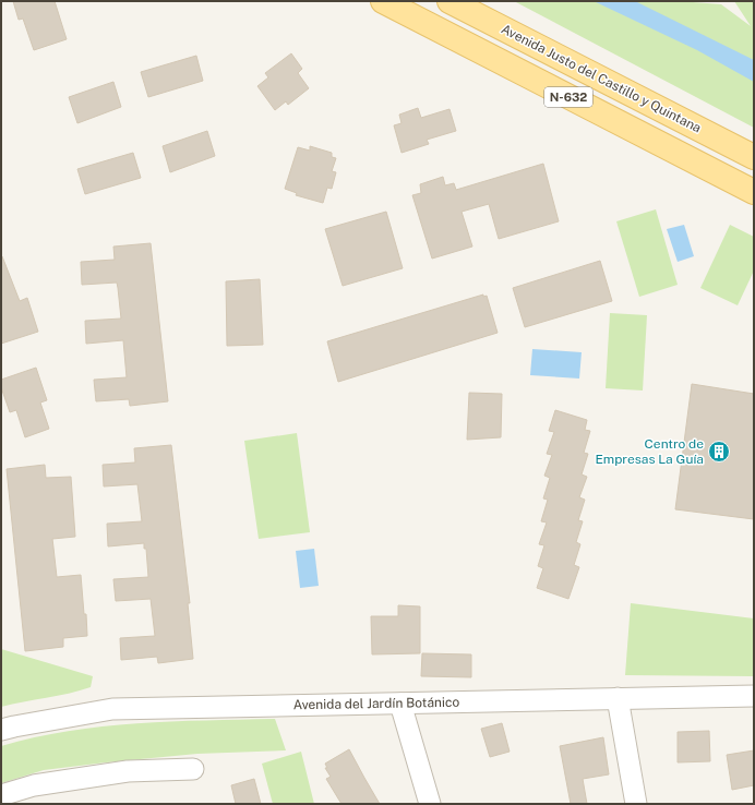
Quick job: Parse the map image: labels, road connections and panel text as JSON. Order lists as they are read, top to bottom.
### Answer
{
  "streets": {
    "main road": ["Avenida Justo del Castillo y Quintana", "N-632"],
    "street": ["Avenida del Jardín Botánico"]
  },
  "places": {
    "building": ["Centro de Empresas La Guía"]
  }
}
